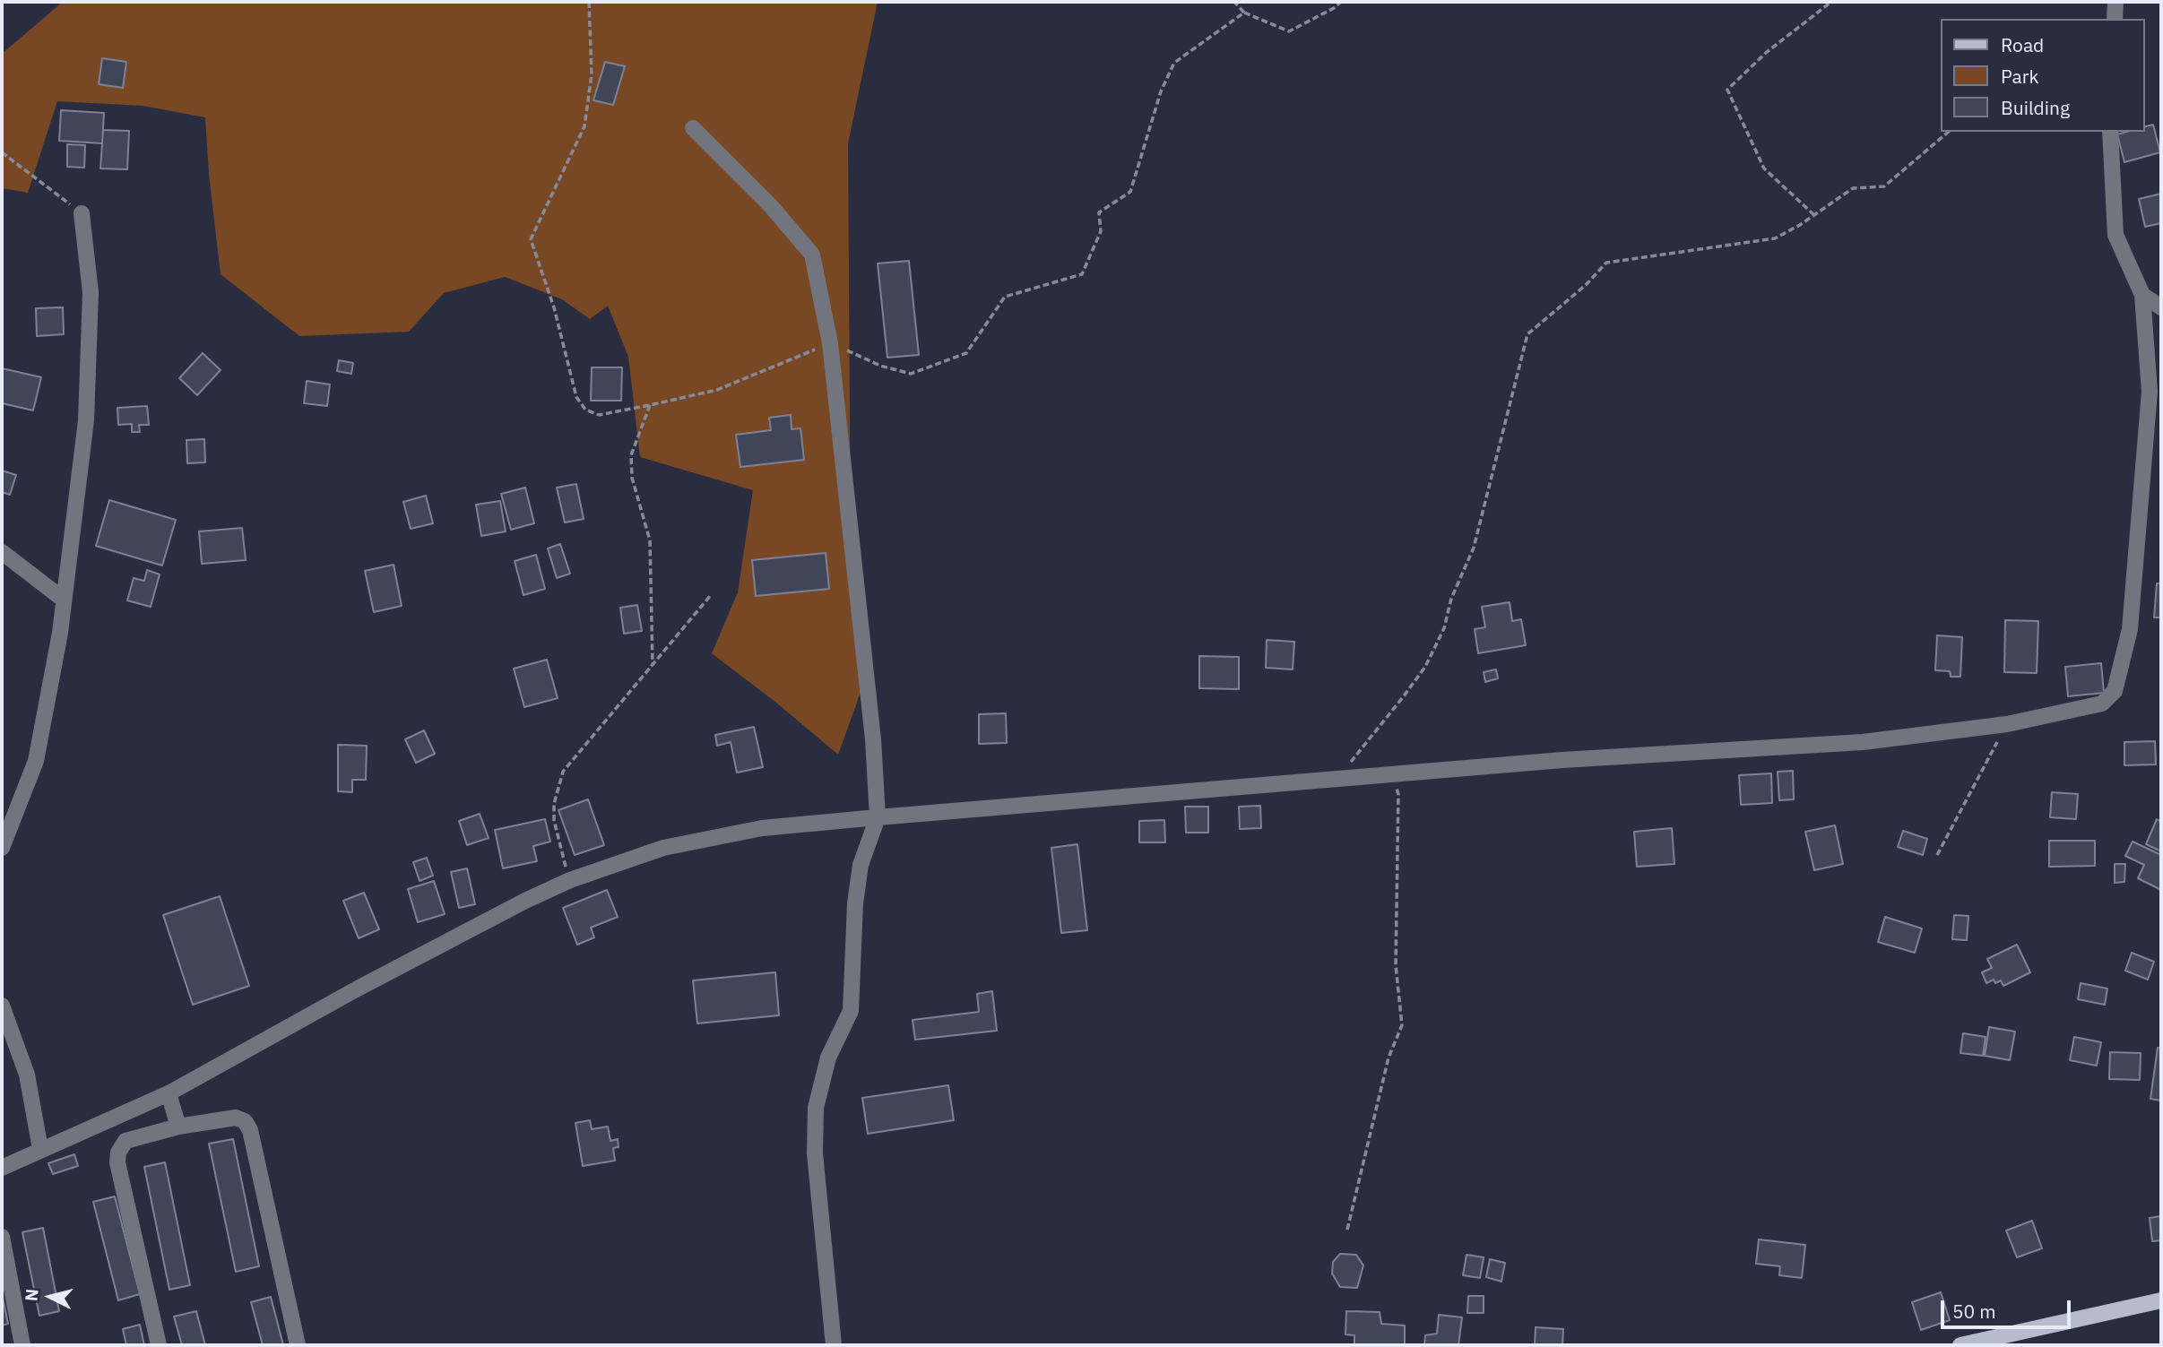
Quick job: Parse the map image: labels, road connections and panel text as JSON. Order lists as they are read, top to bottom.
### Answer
{
  "legend": ["Road", "Park", "Building"],
  "scale_bar": "50 m",
  "north": "left"
}
